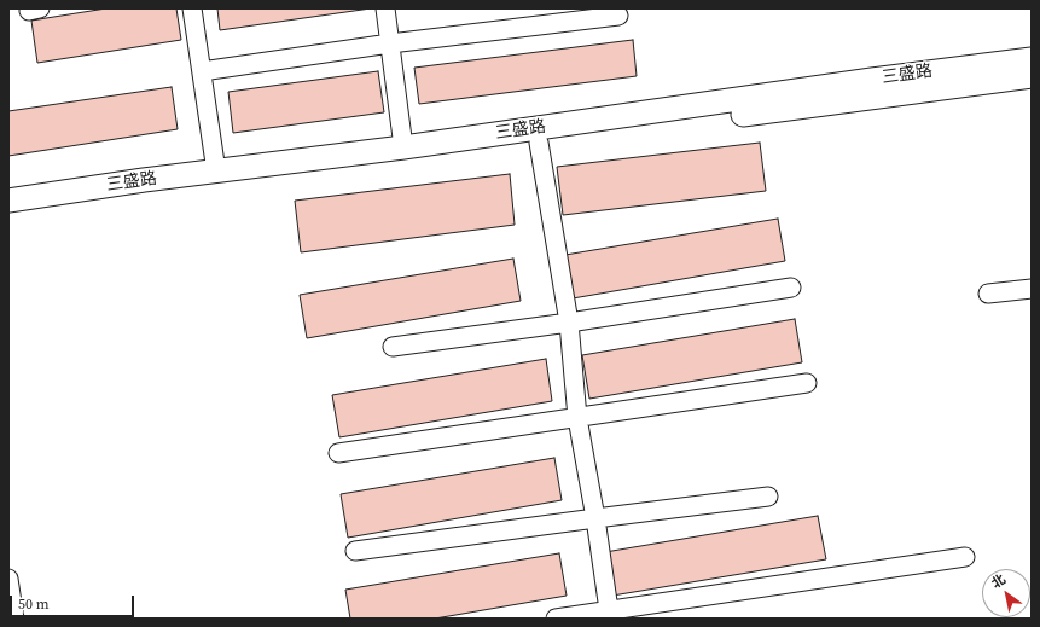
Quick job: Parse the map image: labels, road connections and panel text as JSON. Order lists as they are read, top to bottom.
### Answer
{
  "streets": {
    "main road": ["三盛路"]
  },
  "scale_bar": "50 m",
  "north": "top left"
}
